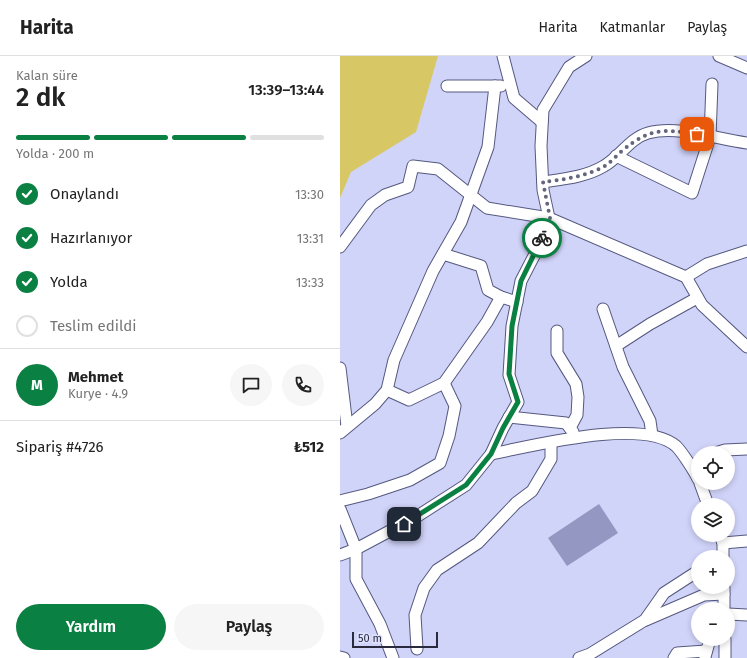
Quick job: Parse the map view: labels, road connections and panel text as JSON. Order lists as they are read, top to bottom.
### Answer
{
  "scale_bar": "50 m",
  "page": {
    "header": "Harita",
    "nav": ["Harita", "Katmanlar", "Paylaş"],
    "heading": ["2 dk", "Kalan süre", "13:39–13:44"],
    "panel": [
      "Mehmet",
      "Kurye · 4.9",
      "Sipariş #4726",
      "₺512"
    ],
    "bar": "Yolda · 200 m",
    "list": [
      ["Onaylandı", "13:30"],
      ["Hazırlanıyor", "13:31"],
      ["Yolda", "13:33"],
      "Teslim edildi"
    ],
    "round": "M",
    "map_buttons": ["+", "−"],
    "buttons": ["Yardım", "Paylaş"],
    "scale": "50 m"
  }
}
